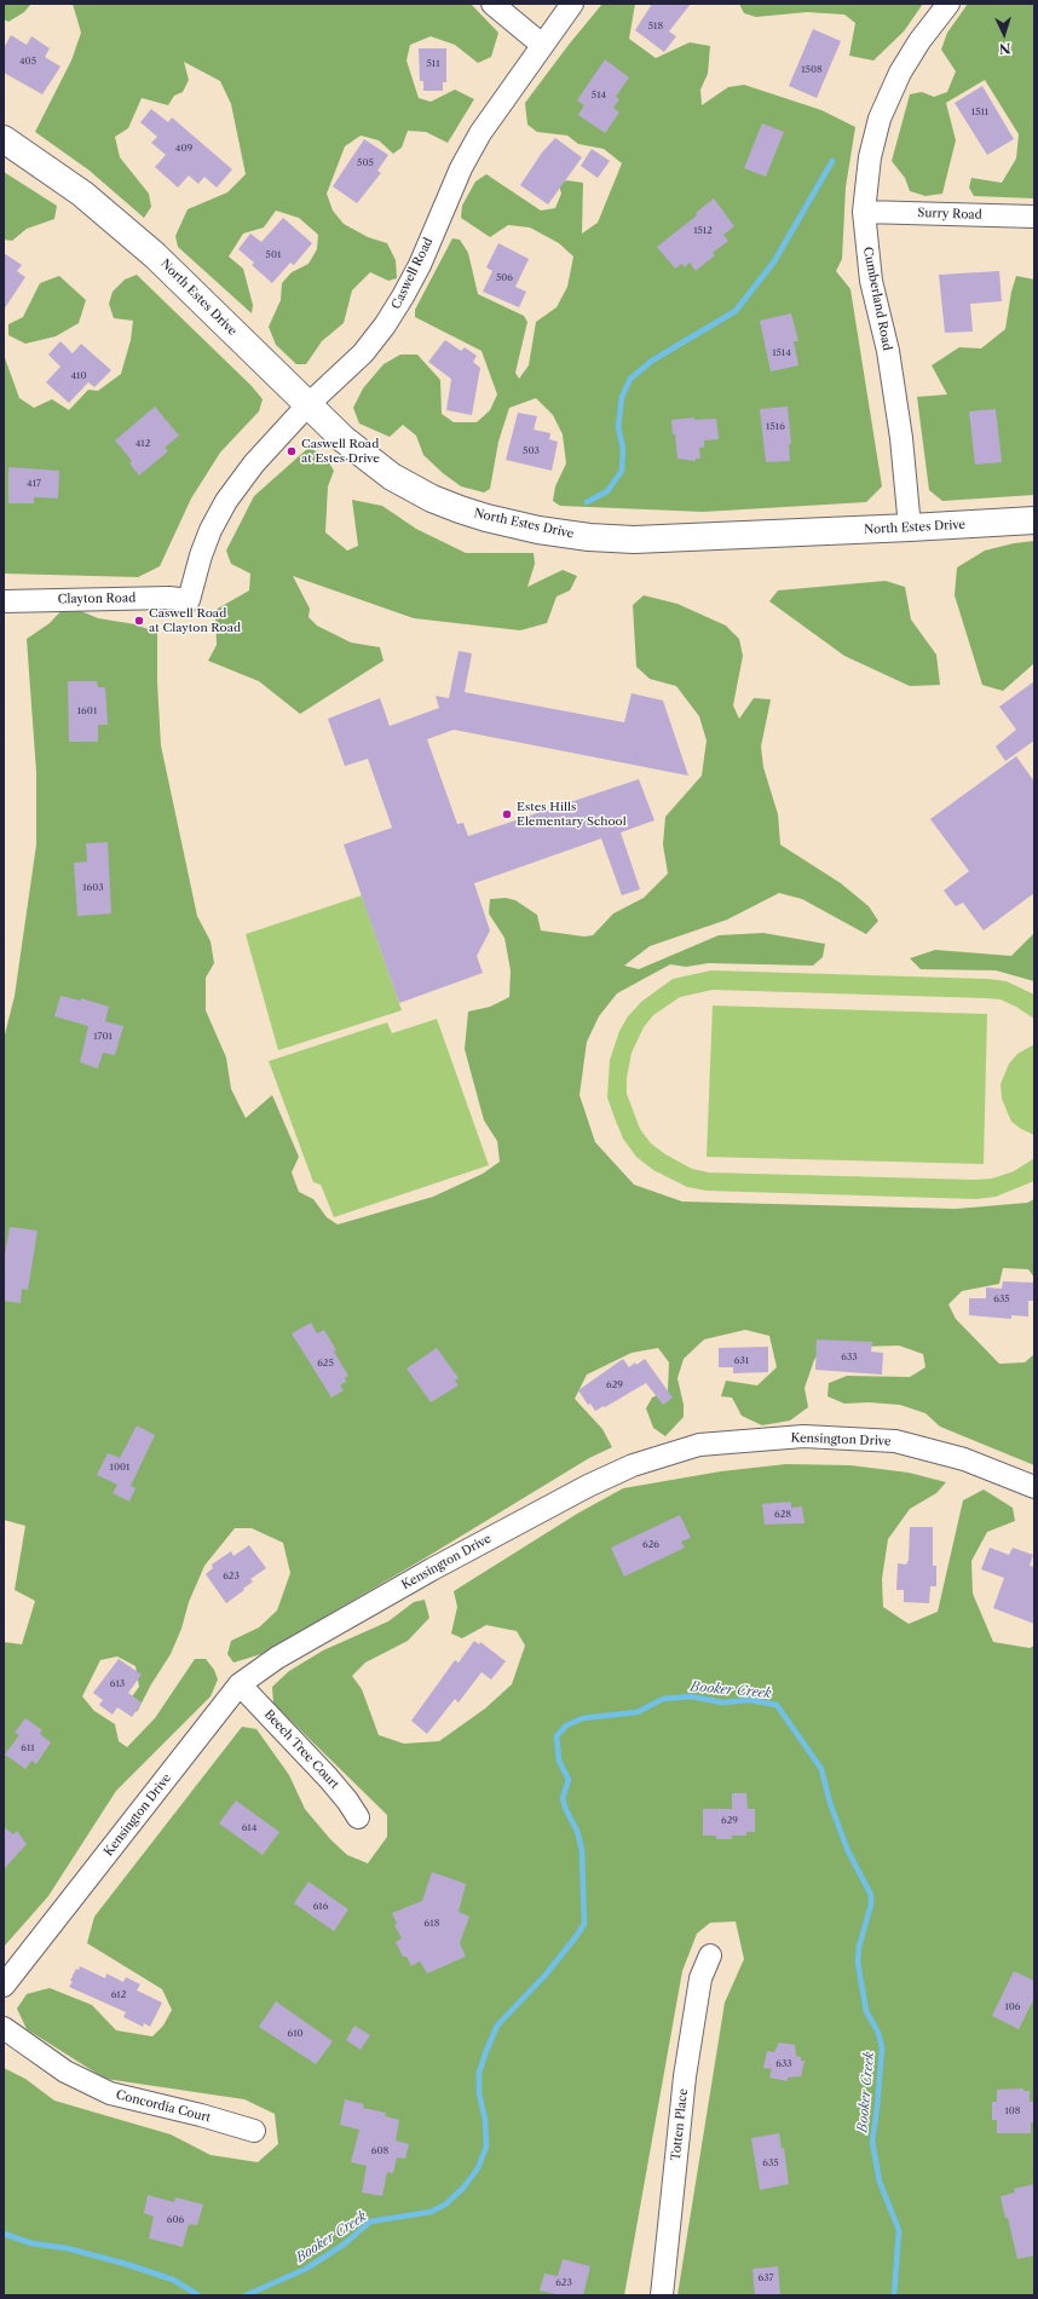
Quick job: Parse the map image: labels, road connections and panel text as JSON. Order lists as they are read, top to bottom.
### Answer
{
  "streets": {
    "main road": ["North Estes Drive"],
    "street": [
      "Surry Road",
      "Caswell Road",
      "Cumberland Road",
      "Clayton Road",
      "Kensington Drive",
      "Beech Tree Court",
      "Concordia Court",
      "Totten Place"
    ]
  },
  "crossings": [
    ["Surry Road", "Cumberland Road"],
    ["Caswell Road", "North Estes Drive"],
    ["Caswell Road", "Clayton Road"],
    ["North Estes Drive", "Cumberland Road"],
    ["Kensington Drive", "Beech Tree Court"]
  ],
  "water": ["Booker Creek"],
  "places": ["Caswell Road at Estes Drive", "Caswell Road at Clayton Road", "Estes Hills Elementary School"],
  "house_numbers": [
    "518",
    "405",
    "511",
    "1508",
    "514",
    "1511",
    "409",
    "505",
    "1512",
    "501",
    "506",
    "1514",
    "410",
    "1516",
    "412",
    "503",
    "417",
    "1601",
    "1603",
    "1701",
    "635",
    "633",
    "631",
    "625",
    "629",
    "1001",
    "628",
    "626",
    "623",
    "613",
    "611",
    "629",
    "614",
    "616",
    "618",
    "612",
    "106",
    "610",
    "633",
    "108",
    "608",
    "635",
    "606",
    "637",
    "623"
  ],
  "north": "bottom"
}
